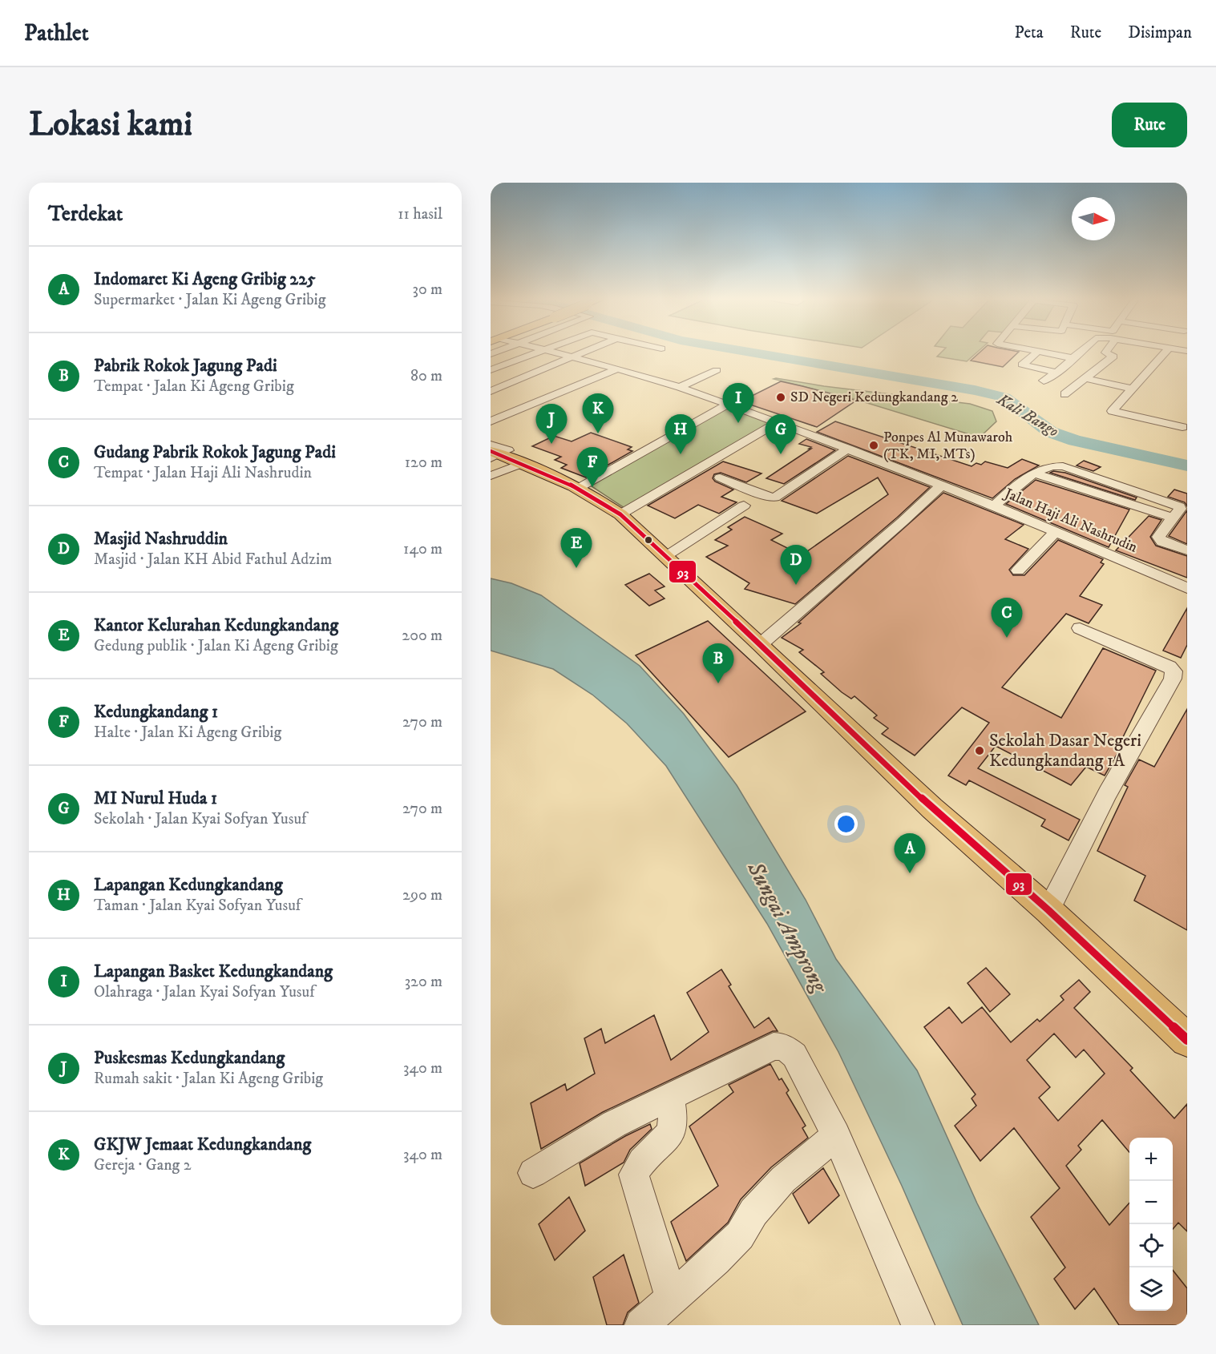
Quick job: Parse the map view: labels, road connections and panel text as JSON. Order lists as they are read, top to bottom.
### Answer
{
  "streets": {
    "street": ["Jalan Haji Ali Nashrudin"]
  },
  "water": ["Kali Bango", "Sungai Amprong"],
  "places": ["SD Negeri Kedungkandang 2", "Ponpes Al Munawaroh (TK, MI, MTs)", "Sekolah Dasar Negeri Kedungkandang 1A"],
  "lines": ["transit line 93"],
  "north": "right",
  "page": {
    "header": "Pathlet",
    "nav": ["Peta", "Rute", "Disimpan"],
    "buttons": "Rute",
    "title": "Lokasi kami",
    "heading": ["Terdekat", "11 hasil"],
    "list": [
      {
        "mark": "A",
        "name": "Indomaret Ki Ageng Gribig 225",
        "note": "Supermarket · Jalan Ki Ageng Gribig",
        "value": "30 m"
      },
      {
        "mark": "B",
        "name": "Pabrik Rokok Jagung Padi",
        "note": "Tempat · Jalan Ki Ageng Gribig",
        "value": "80 m"
      },
      {
        "mark": "C",
        "name": "Gudang Pabrik Rokok Jagung Padi",
        "note": "Tempat · Jalan Haji Ali Nashrudin",
        "value": "120 m"
      },
      {
        "mark": "D",
        "name": "Masjid Nashruddin",
        "note": "Masjid · Jalan KH Abid Fathul Adzim",
        "value": "140 m"
      },
      {
        "mark": "E",
        "name": "Kantor Kelurahan Kedungkandang",
        "note": "Gedung publik · Jalan Ki Ageng Gribig",
        "value": "200 m"
      },
      {
        "mark": "F",
        "name": "Kedungkandang 1",
        "note": "Halte · Jalan Ki Ageng Gribig",
        "value": "270 m"
      },
      {
        "mark": "G",
        "name": "MI Nurul Huda 1",
        "note": "Sekolah · Jalan Kyai Sofyan Yusuf",
        "value": "270 m"
      },
      {
        "mark": "H",
        "name": "Lapangan Kedungkandang",
        "note": "Taman · Jalan Kyai Sofyan Yusuf",
        "value": "290 m"
      },
      {
        "mark": "I",
        "name": "Lapangan Basket Kedungkandang",
        "note": "Olahraga · Jalan Kyai Sofyan Yusuf",
        "value": "320 m"
      },
      {
        "mark": "J",
        "name": "Puskesmas Kedungkandang",
        "note": "Rumah sakit · Jalan Ki Ageng Gribig",
        "value": "340 m"
      },
      {
        "mark": "K",
        "name": "GKJW Jemaat Kedungkandang",
        "note": "Gereja · Gang 2",
        "value": "340 m"
      }
    ],
    "pins": [
      "I",
      "K",
      "J",
      "G",
      "H",
      "F",
      "E",
      "D",
      "C",
      "B",
      "A"
    ],
    "map_buttons": ["+", "−"]
  }
}
